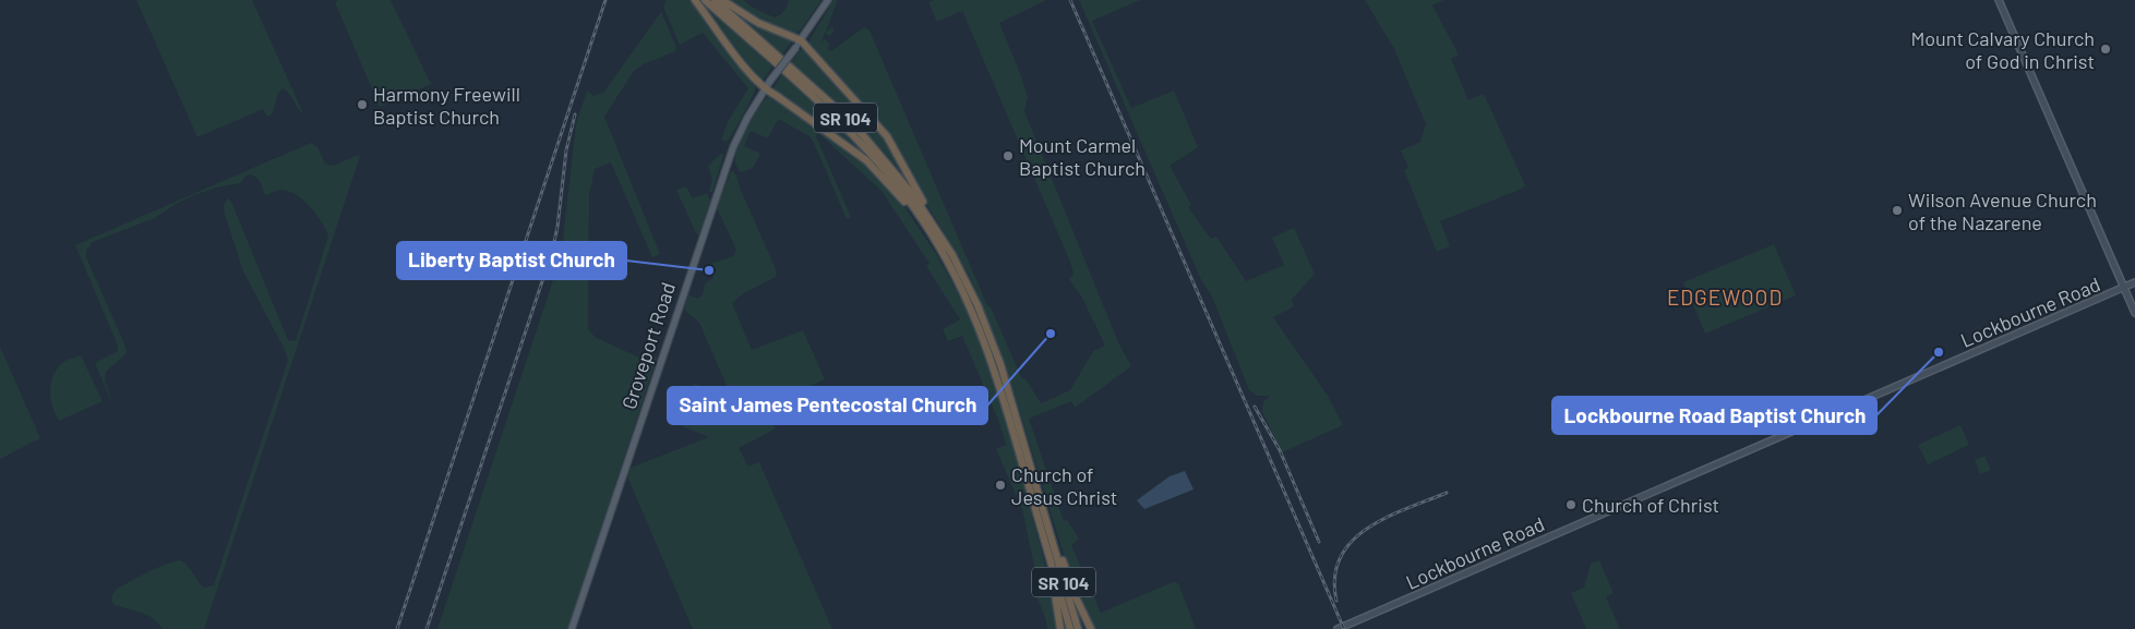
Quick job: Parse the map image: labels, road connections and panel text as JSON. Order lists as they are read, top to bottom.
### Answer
{
  "streets": {
    "highway": ["SR 104"],
    "main road": ["Lockbourne Road", "Groveport Road"]
  },
  "districts": ["EDGEWOOD"],
  "places": [
    "Mount Calvary Church of God in Christ",
    "Harmony Freewill Baptist Church",
    "Mount Carmel Baptist Church",
    "Wilson Avenue Church of the Nazarene",
    "Liberty Baptist Church",
    "Saint James Pentecostal Church",
    "Lockbourne Road Baptist Church",
    "Church of Jesus Christ",
    "Church of Christ"
  ]
}
